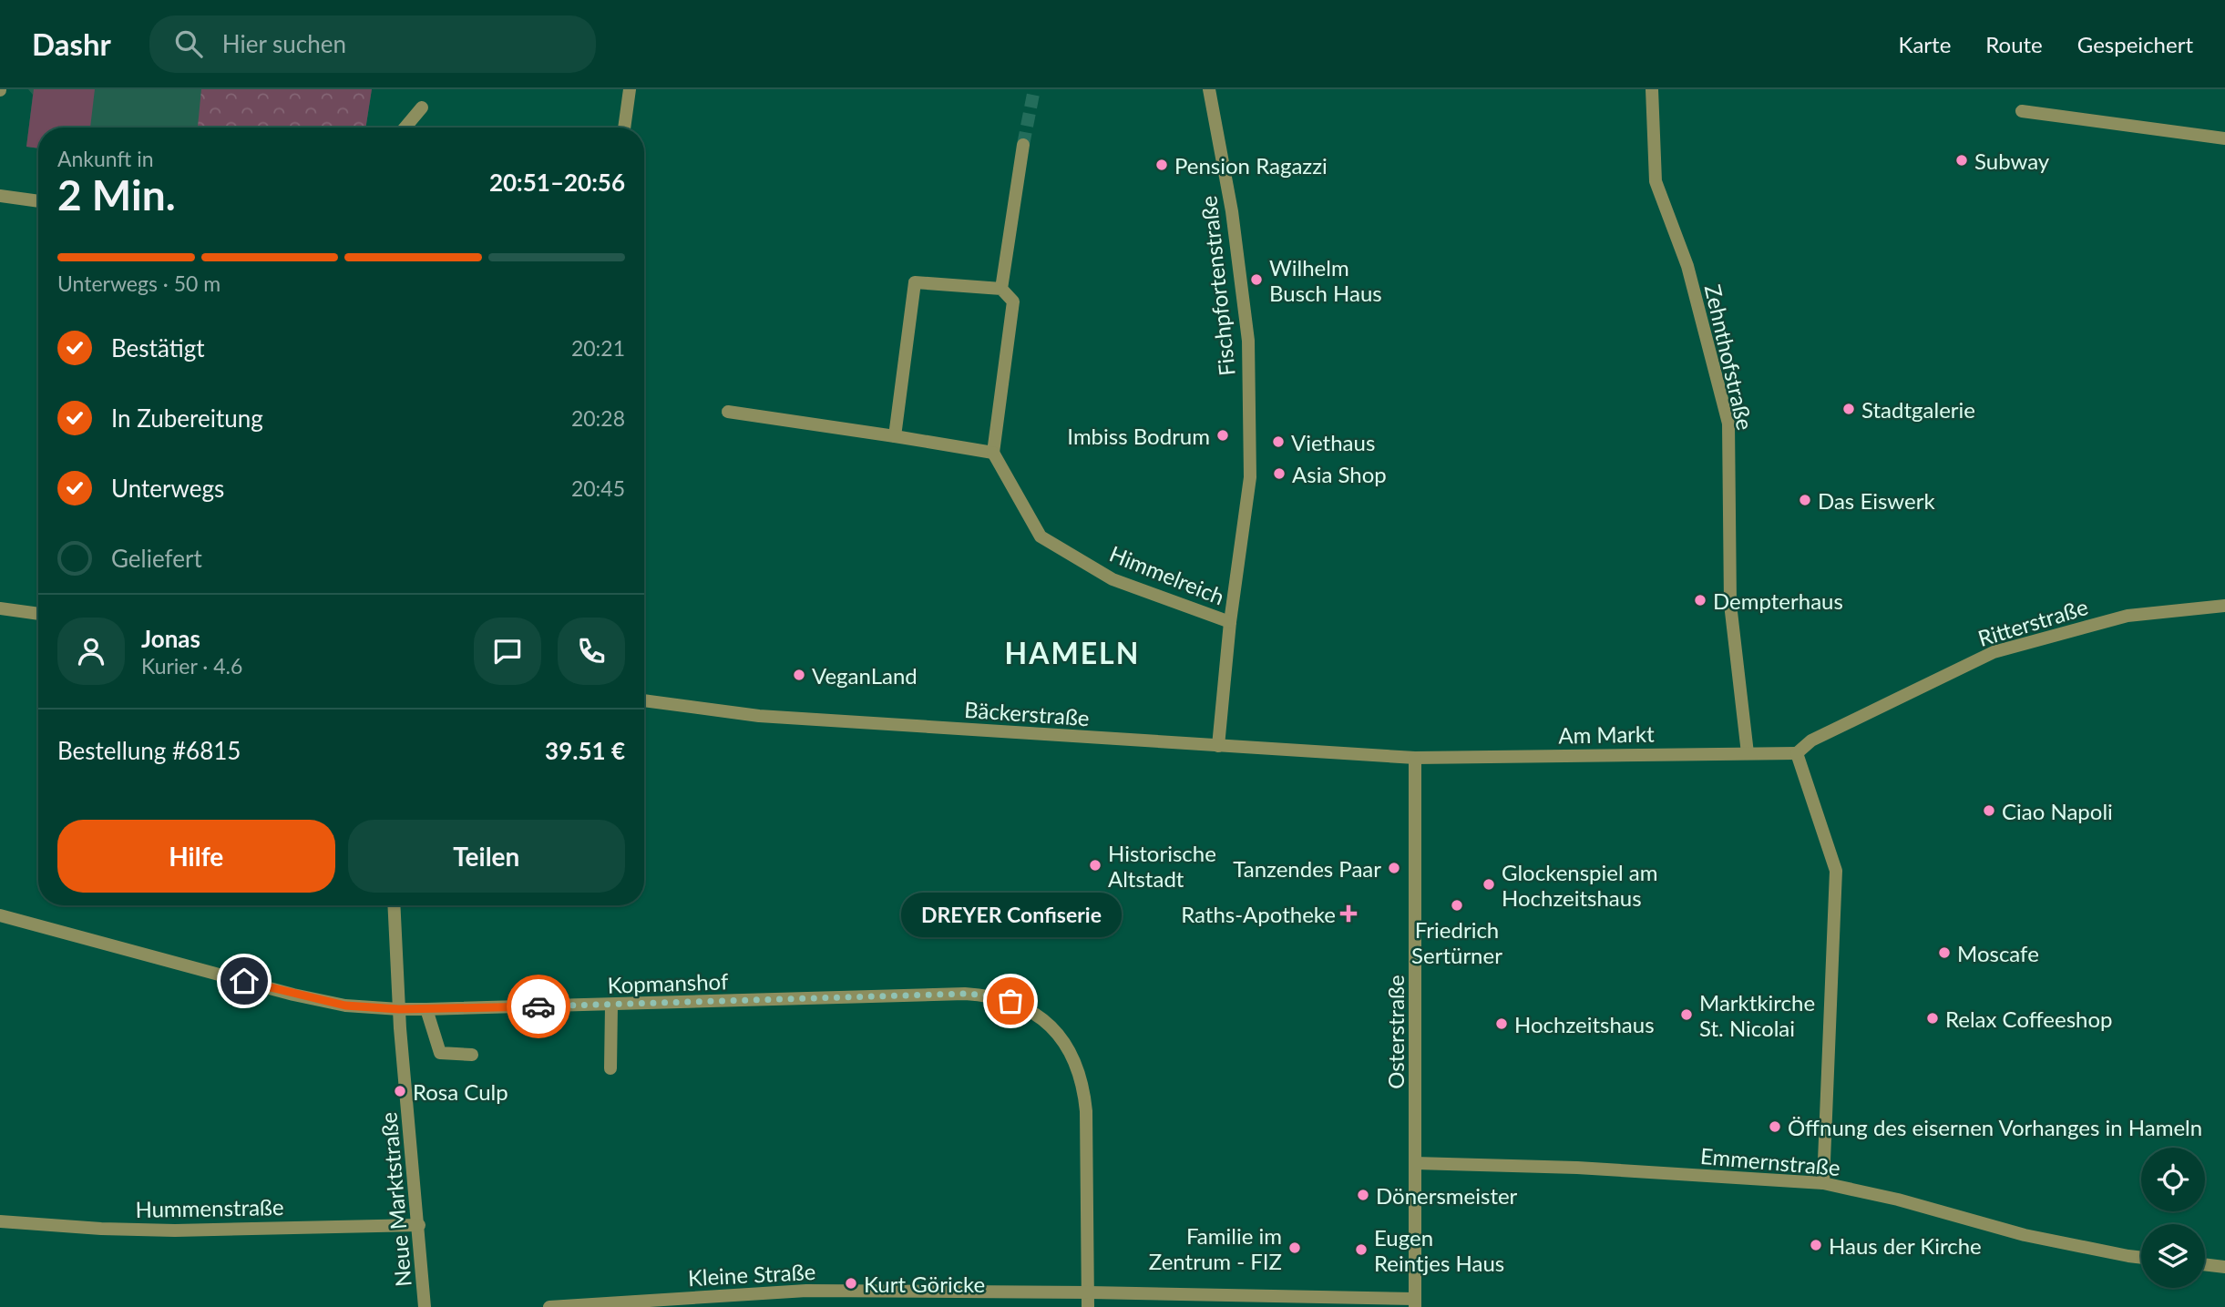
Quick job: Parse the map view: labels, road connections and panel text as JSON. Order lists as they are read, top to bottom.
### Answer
{
  "streets": {
    "street": [
      "Fischpfortenstraße",
      "Zehnthofstraße",
      "Himmelreich",
      "Ritterstraße",
      "Bäckerstraße",
      "Am Markt",
      "Kopmanshof",
      "Osterstraße",
      "Emmernstraße",
      "Neue Marktstraße",
      "Hummenstraße",
      "Kleine Straße"
    ]
  },
  "crossings": [
    ["Fischpfortenstraße", "Himmelreich"],
    ["Fischpfortenstraße", "Bäckerstraße"],
    ["Zehnthofstraße", "Am Markt"],
    ["Ritterstraße", "Am Markt"],
    ["Bäckerstraße", "Am Markt"],
    ["Bäckerstraße", "Osterstraße"],
    ["Am Markt", "Osterstraße"],
    ["Kopmanshof", "Neue Marktstraße"],
    ["Kopmanshof", "Kleine Straße"],
    ["Osterstraße", "Emmernstraße"],
    ["Osterstraße", "Kleine Straße"],
    ["Neue Marktstraße", "Hummenstraße"]
  ],
  "districts": ["HAMELN"],
  "places": {
    "other": [
      "Subway",
      "Pension Ragazzi",
      "Wilhelm Busch Haus",
      "Stadtgalerie",
      "Imbiss Bodrum",
      "Viethaus",
      "Asia Shop",
      "Das Eiswerk",
      "Dempterhaus",
      "VeganLand",
      "Ciao Napoli",
      "Historische Altstadt",
      "Tanzendes Paar",
      "Glockenspiel am Hochzeitshaus",
      "Friedrich Sertürner",
      "Moscafe",
      "DREYER Confiserie",
      "Marktkirche St. Nicolai",
      "Relax Coffeeshop",
      "Hochzeitshaus",
      "Rosa Culp",
      "Öffnung des eisernen Vorhanges in Hameln",
      "Dönersmeister",
      "Haus der Kirche",
      "Familie im Zentrum - FIZ",
      "Eugen Reintjes Haus",
      "Kurt Göricke"
    ],
    "health": ["Raths-Apotheke"]
  },
  "page": {
    "header": "Dashr",
    "search": "Hier suchen",
    "nav": ["Karte", "Route", "Gespeichert"],
    "heading": ["2 Min.", "Ankunft in", "20:51–20:56"],
    "panel": [
      "Jonas",
      "Kurier · 4.6",
      "Bestellung #6815",
      "39.51 €"
    ],
    "bar": "Unterwegs · 50 m",
    "list": [
      ["Bestätigt", "20:21"],
      ["In Zubereitung", "20:28"],
      ["Unterwegs", "20:45"],
      "Geliefert"
    ],
    "buttons": ["Hilfe", "Teilen"],
    "bubble": "DREYER Confiserie"
  }
}
